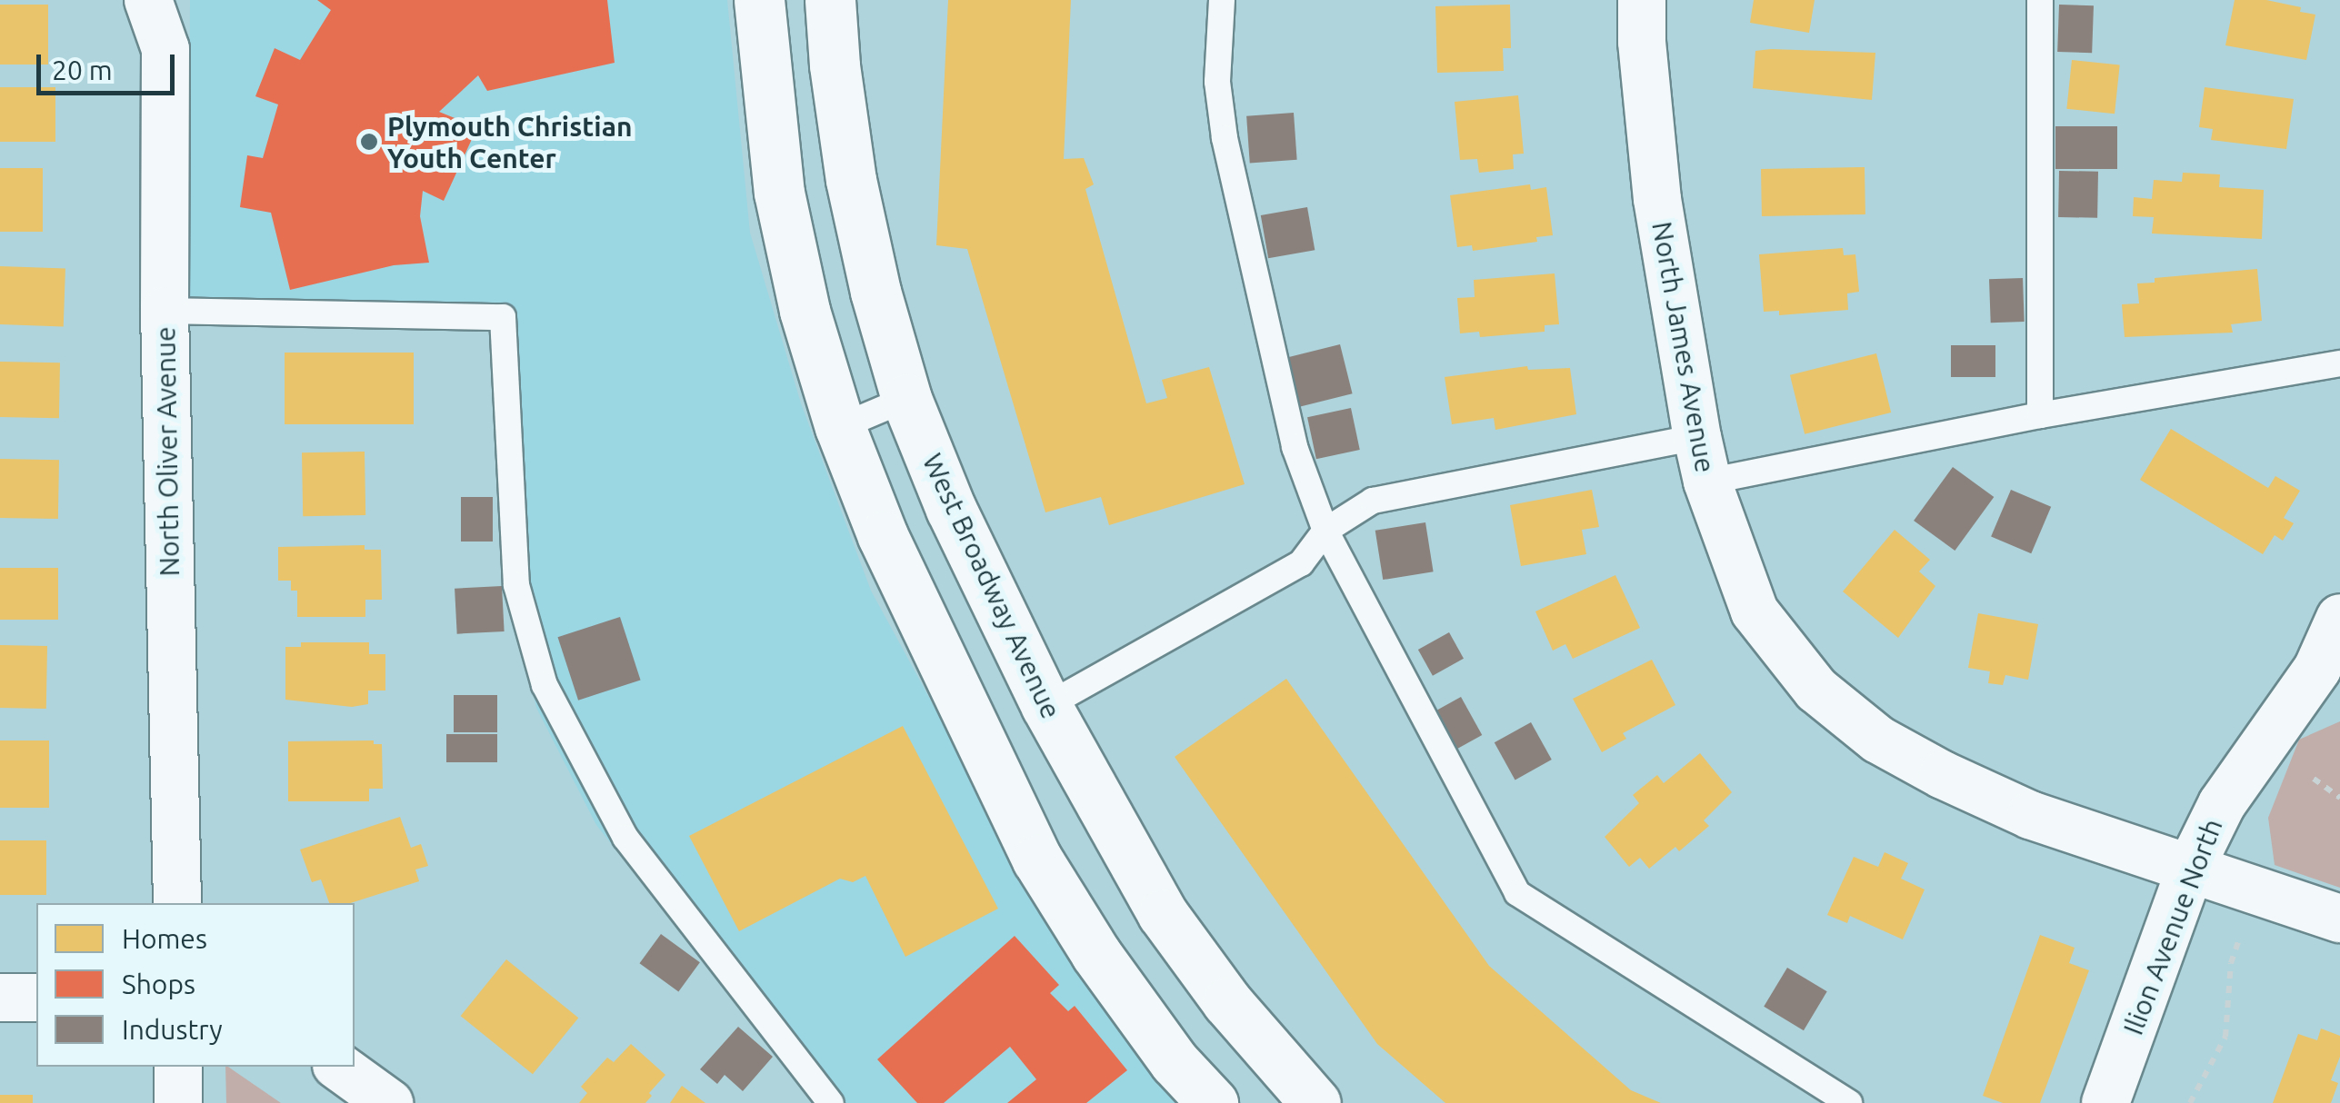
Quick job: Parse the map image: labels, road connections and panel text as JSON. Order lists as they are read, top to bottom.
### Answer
{
  "streets": {
    "main road": ["West Broadway Avenue"],
    "street": ["North James Avenue", "North Oliver Avenue", "Ilion Avenue North"]
  },
  "crossings": [
    ["North James Avenue", "Ilion Avenue North"]
  ],
  "places": ["Plymouth Christian Youth Center"],
  "legend": ["Homes", "Shops", "Industry"],
  "scale_bar": "20 m"
}
